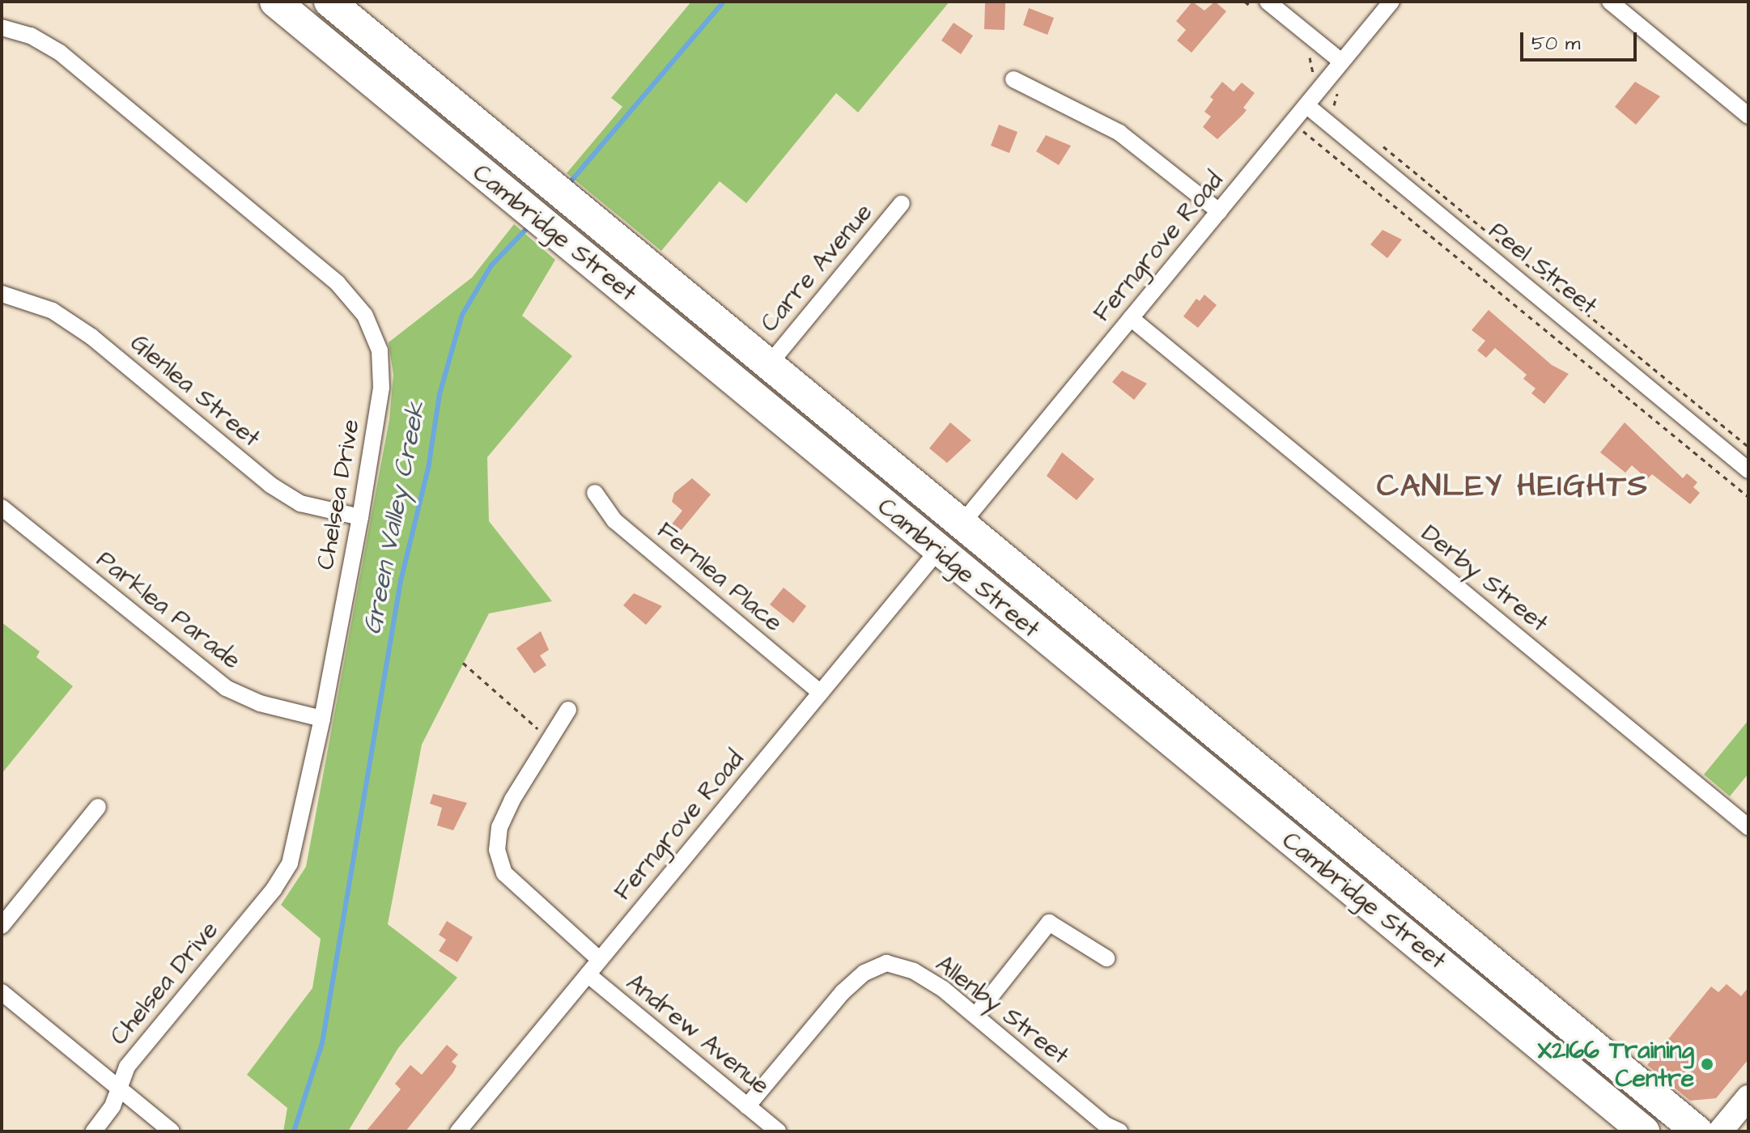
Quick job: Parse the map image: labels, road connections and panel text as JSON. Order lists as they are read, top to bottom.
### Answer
{
  "streets": {
    "highway": ["Cambridge Street"],
    "street": [
      "Ferngrove Road",
      "Carre Avenue",
      "Peel Street",
      "Glenlea Street",
      "Chelsea Drive",
      "Fernlea Place",
      "Derby Street",
      "Parklea Parade",
      "Allenby Street",
      "Andrew Avenue"
    ]
  },
  "crossings": [
    ["Cambridge Street", "Ferngrove Road"],
    ["Cambridge Street", "Carre Avenue"],
    ["Ferngrove Road", "Peel Street"],
    ["Ferngrove Road", "Fernlea Place"],
    ["Ferngrove Road", "Derby Street"],
    ["Ferngrove Road", "Andrew Avenue"],
    ["Glenlea Street", "Chelsea Drive"],
    ["Chelsea Drive", "Parklea Parade"],
    ["Allenby Street", "Andrew Avenue"]
  ],
  "districts": ["CANLEY HEIGHTS"],
  "water": ["Green Valley Creek"],
  "places": ["X2166 Training Centre"],
  "scale_bar": "50 m"
}
